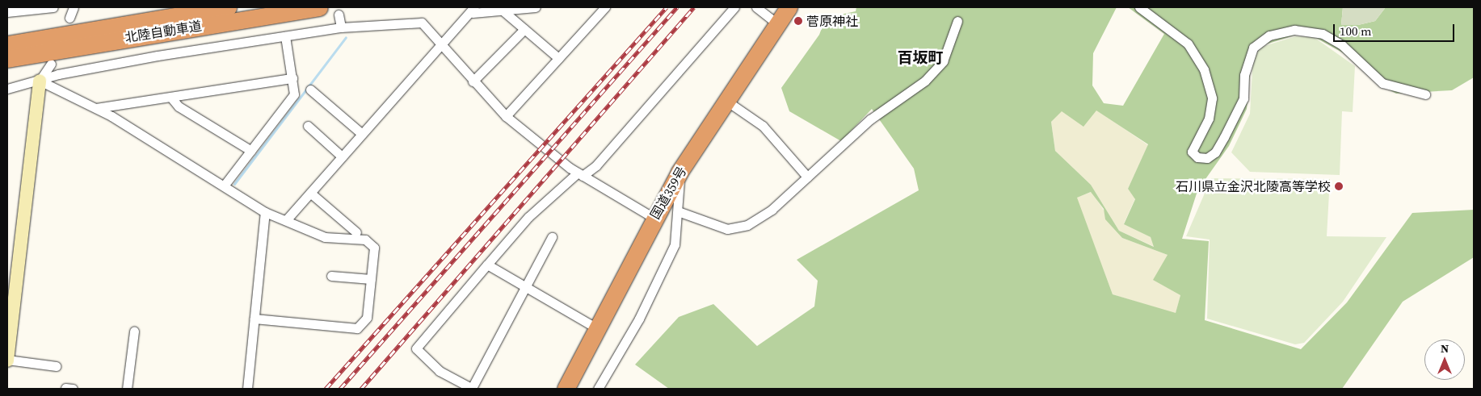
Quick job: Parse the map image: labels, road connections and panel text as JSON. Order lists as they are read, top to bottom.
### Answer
{
  "streets": {
    "highway": ["北陸自動車道", "国道359号"]
  },
  "districts": ["百坂町"],
  "places": ["菅原神社", "石川県立金沢北陵高等学校"],
  "scale_bar": "100 m",
  "north": "top"
}
